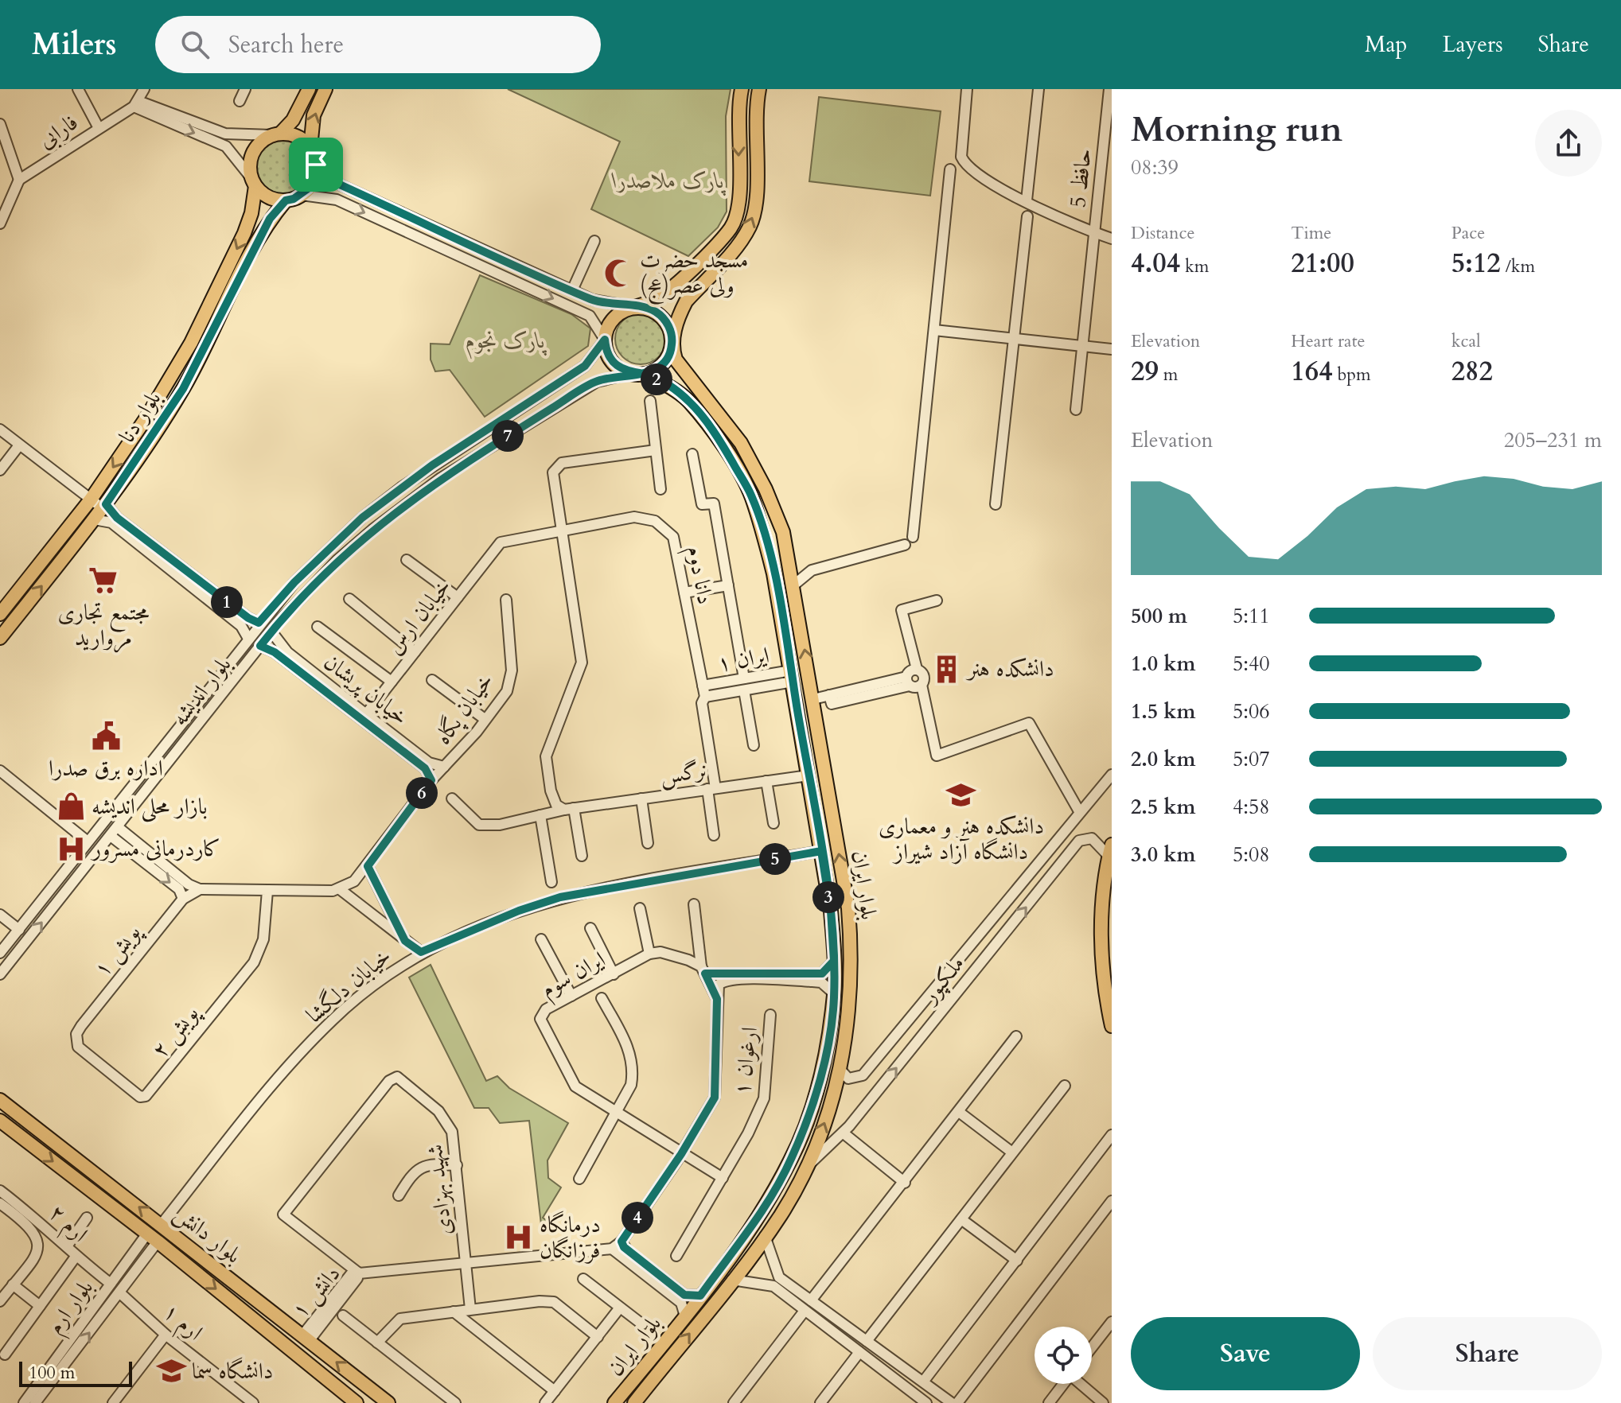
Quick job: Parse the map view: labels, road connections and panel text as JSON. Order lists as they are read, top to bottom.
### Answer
{
  "streets": {
    "main road": ["بلوار دنا", "بلوار ایران", "بلوار دانش"],
    "street": [
      "فارابی",
      "حافظ 5",
      "دانا دوم",
      "خیابان ارس",
      "ایران ۱",
      "خیابان پریشان",
      "بلوار اندیشه",
      "خیابان پگاه",
      "نرگس",
      "پویش ۱",
      "ایران سوم",
      "ملکپور",
      "خیابان دلگشا",
      "پویش ۲",
      "ارغوان ۱",
      "شهید بهزادی",
      "ارم ۲",
      "دانش ۱",
      "بلوار ارم",
      "ارم ۱"
    ]
  },
  "crossings": [
    ["دانا دوم", "خیابان ارس"],
    ["دانا دوم", "ایران ۱"],
    ["دانا دوم", "نرگس"],
    ["خیابان ارس", "خیابان پریشان"],
    ["ایران ۱", "بلوار ایران"],
    ["خیابان پریشان", "بلوار اندیشه"],
    ["خیابان پریشان", "خیابان پگاه"],
    ["بلوار اندیشه", "بلوار ایران"],
    ["نرگس", "بلوار ایران"],
    ["بلوار ایران", "ملکپور"],
    ["بلوار ایران", "خیابان دلگشا"],
    ["پویش ۱", "پویش ۲"],
    ["ایران سوم", "ارغوان ۱"],
    ["خیابان دلگشا", "بلوار دانش"],
    ["شهید بهزادی", "دانش ۱"],
    ["ارم ۲", "بلوار ارم"],
    ["بلوار دانش", "دانش ۱"],
    ["بلوار دانش", "بلوار ارم"],
    ["بلوار ارم", "ارم ۱"]
  ],
  "parks": ["پارک ملاصدرا", "پارک نجوم"],
  "places": {
    "mosque": ["مسجد حضرت ولی عصر(عج)"],
    "supermarket": ["مجتمع تجاری مروارید"],
    "building": ["دانشکده هنر"],
    "public building": ["اداره برق صدرا"],
    "school or university": ["دانشکده هنر و معماری دانشگاه آزاد شیراز", "دانشگاه سما"],
    "shop": ["بازار محلی اندیشه"],
    "hospital": ["کاردرمانی مسرور", "درمانگاه فرزانگان"]
  },
  "scale_bar": "100 m",
  "page": {
    "header": "Milers",
    "search": "Search here",
    "nav": ["Map", "Layers", "Share"],
    "heading": ["Morning run", "08:39"],
    "stats": [
      ["Distance", "4.04 km"],
      ["Time", "21:00"],
      ["Pace", "5:12 /km"],
      ["Elevation", "29 m"],
      ["Heart rate", "164 bpm"],
      ["kcal", "282"]
    ],
    "pins": [
      "2",
      "7",
      "1",
      "6",
      "5",
      "3",
      "4"
    ],
    "chart": ["Elevation", "205–231 m"],
    "list": [
      {
        "name": "500 m",
        "note": "5:11"
      },
      {
        "name": "1.0 km",
        "note": "5:40"
      },
      {
        "name": "1.5 km",
        "note": "5:06"
      },
      {
        "name": "2.0 km",
        "note": "5:07"
      },
      {
        "name": "2.5 km",
        "note": "4:58"
      },
      {
        "name": "3.0 km",
        "note": "5:08"
      }
    ],
    "buttons": ["Save", "Share"],
    "scale": "100 m"
  }
}
